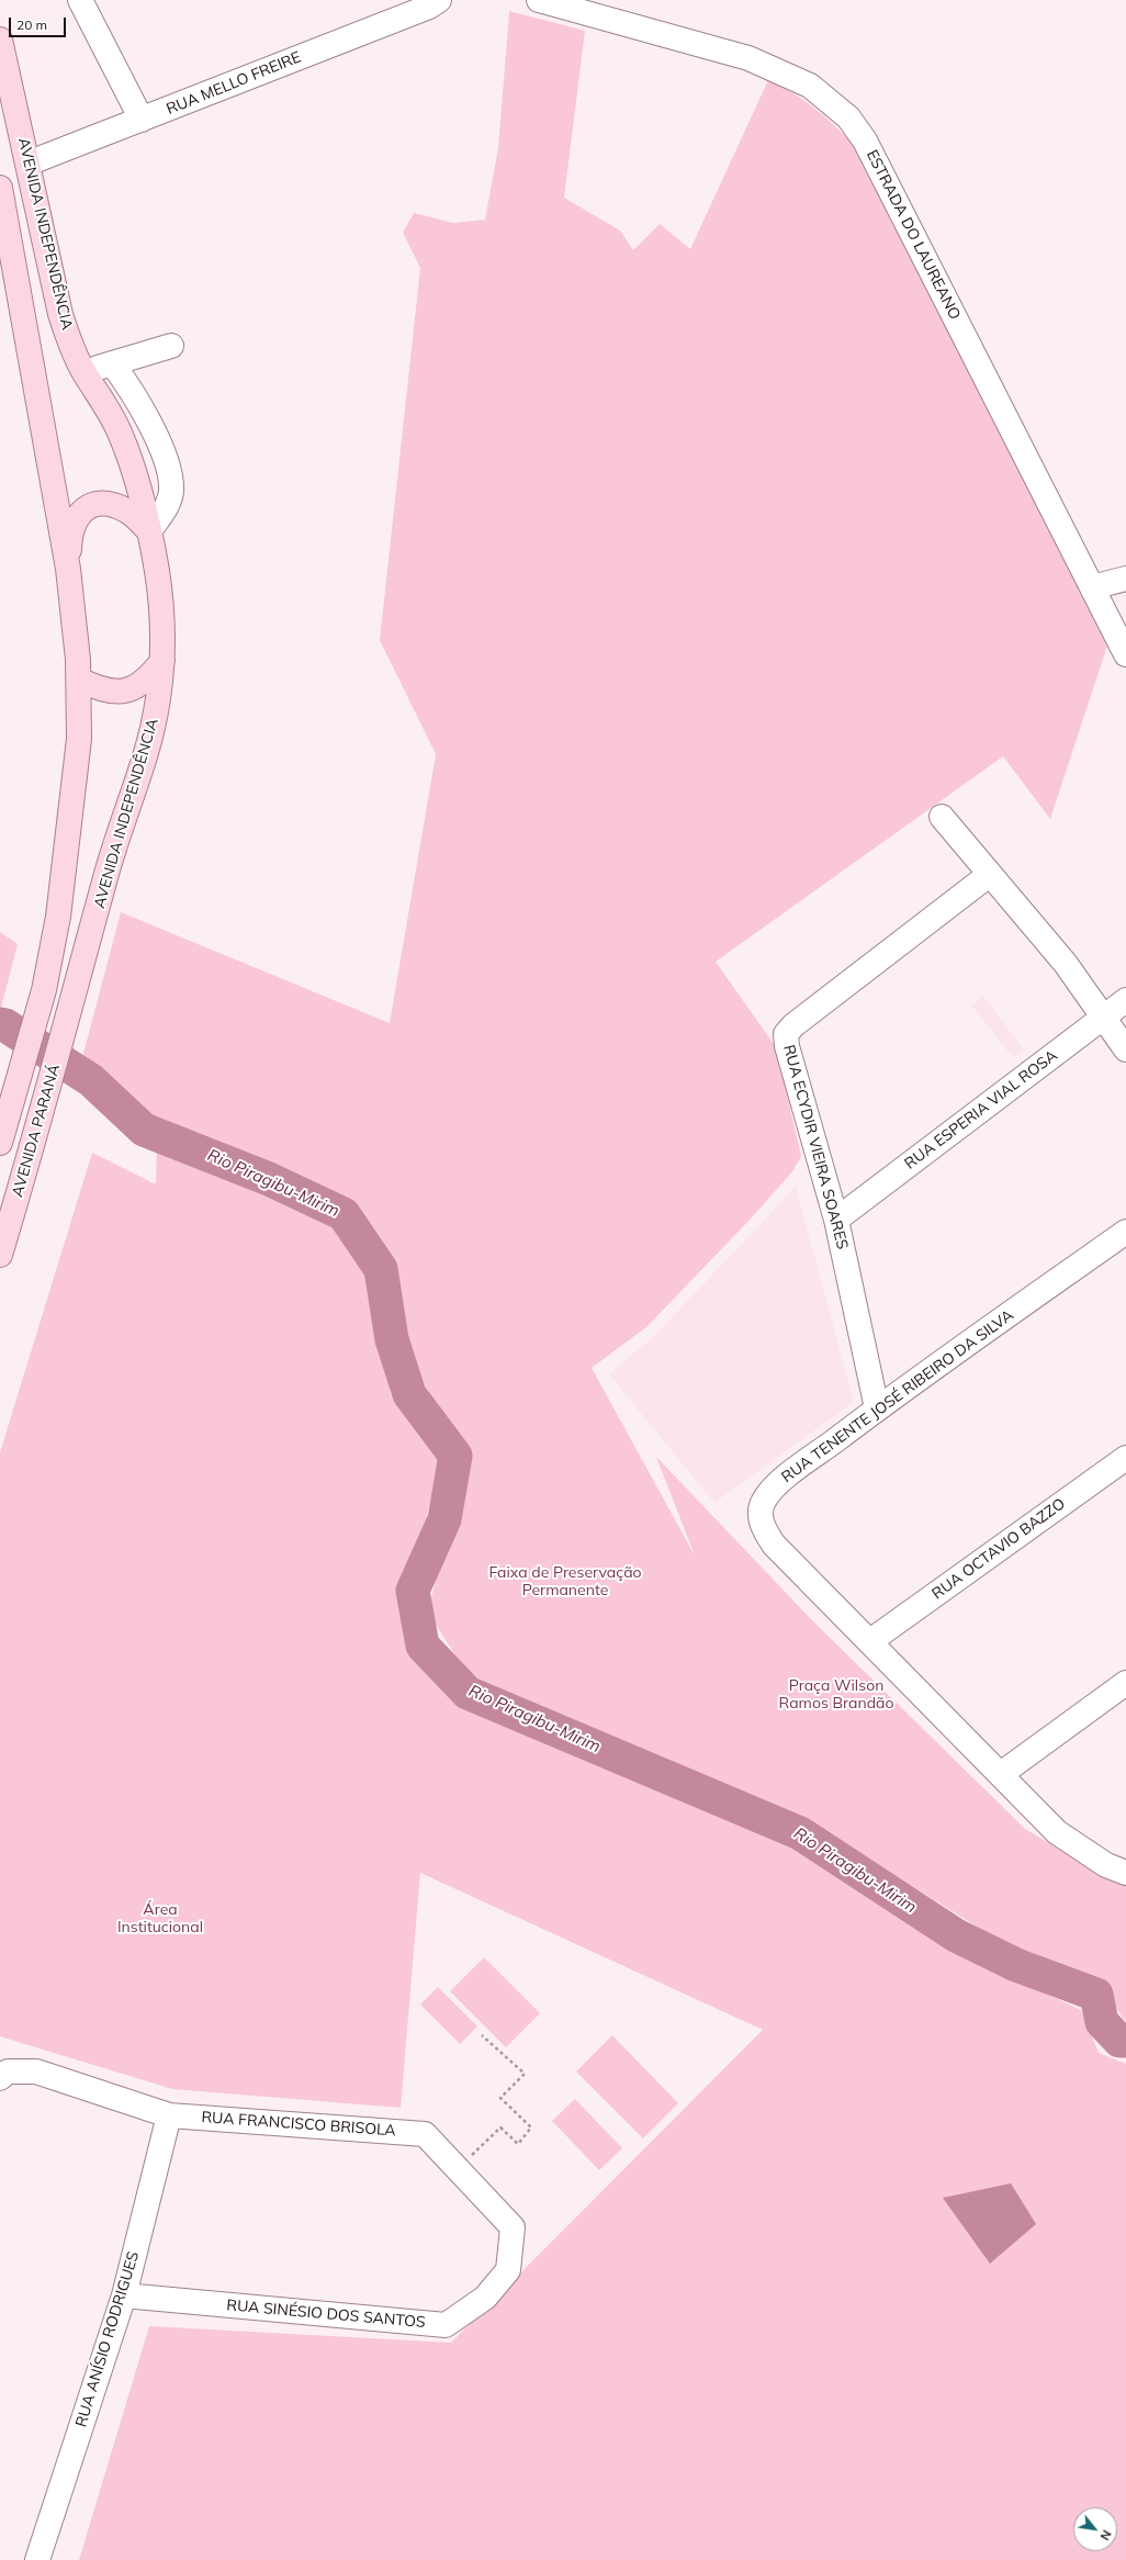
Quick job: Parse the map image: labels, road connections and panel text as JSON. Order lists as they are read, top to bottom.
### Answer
{
  "streets": {
    "main road": ["AVENIDA INDEPENDÊNCIA", "AVENIDA PARANÁ"],
    "street": [
      "RUA MELLO FREIRE",
      "ESTRADA DO LAUREANO",
      "RUA ESPERIA VIAL ROSA",
      "RUA ECYDIR VIEIRA SOARES",
      "RUA TENENTE JOSÉ RIBEIRO DA SILVA",
      "RUA OCTAVIO BAZZO",
      "RUA FRANCISCO BRISOLA",
      "RUA SINÉSIO DOS SANTOS",
      "RUA ANÍSIO RODRIGUES"
    ]
  },
  "crossings": [
    ["RUA MELLO FREIRE", "AVENIDA INDEPENDÊNCIA"],
    ["AVENIDA INDEPENDÊNCIA", "AVENIDA PARANÁ"],
    ["RUA ESPERIA VIAL ROSA", "RUA ECYDIR VIEIRA SOARES"],
    ["RUA ECYDIR VIEIRA SOARES", "RUA TENENTE JOSÉ RIBEIRO DA SILVA"],
    ["RUA TENENTE JOSÉ RIBEIRO DA SILVA", "RUA OCTAVIO BAZZO"],
    ["RUA FRANCISCO BRISOLA", "RUA SINÉSIO DOS SANTOS"],
    ["RUA FRANCISCO BRISOLA", "RUA ANÍSIO RODRIGUES"],
    ["RUA SINÉSIO DOS SANTOS", "RUA ANÍSIO RODRIGUES"]
  ],
  "water": ["Rio Piragibu-Mirim"],
  "parks": ["Faixa de Preservação Permanente", "Praça Wilson Ramos Brandão", "Área Institucional"],
  "scale_bar": "20 m",
  "north": "bottom right"
}
